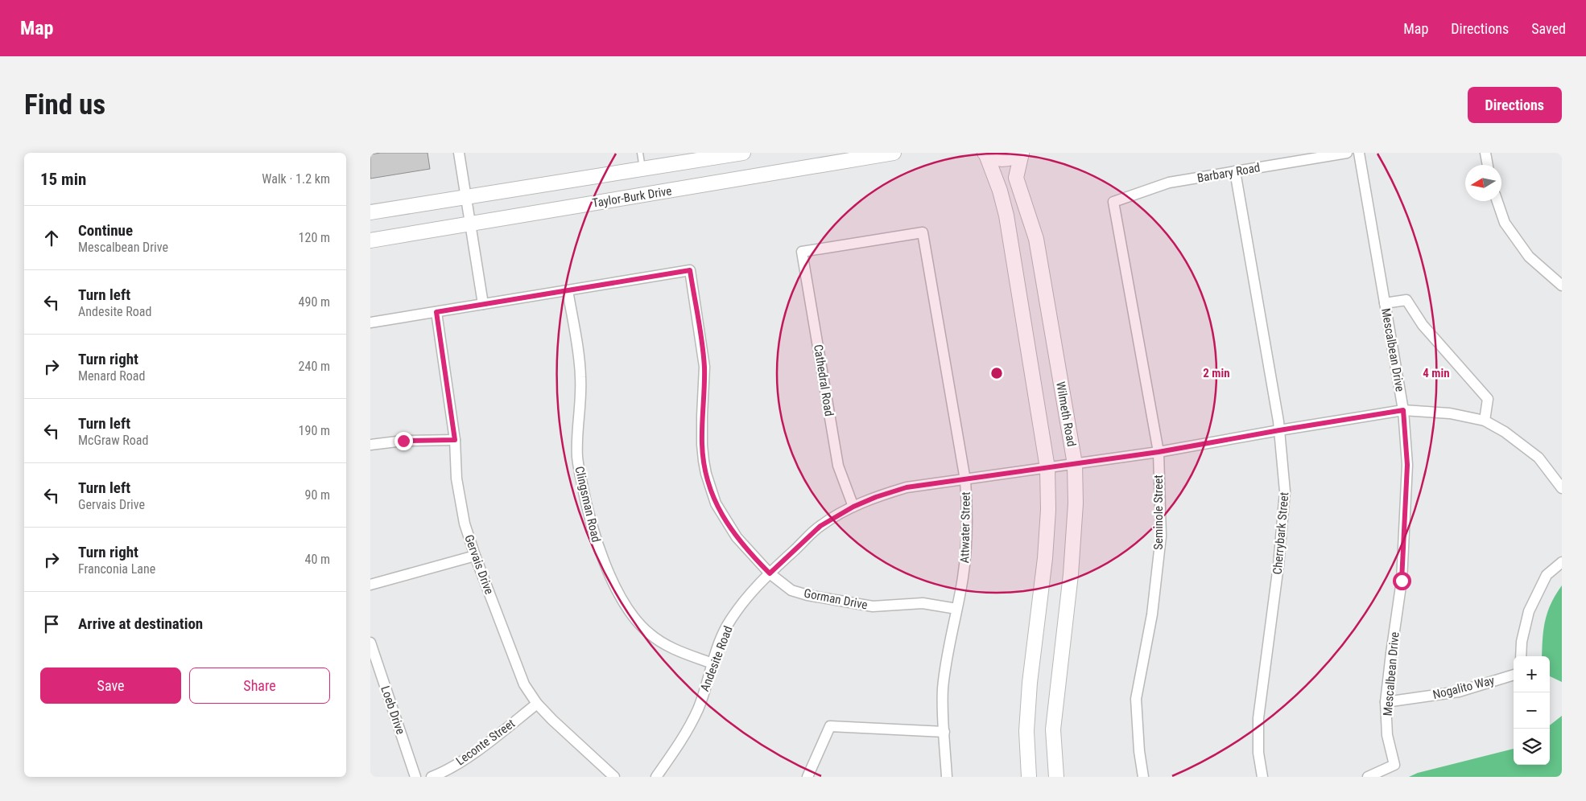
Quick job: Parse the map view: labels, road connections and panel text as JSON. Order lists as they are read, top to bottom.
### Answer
{
  "streets": {
    "street": [
      "Barbary Road",
      "Taylor-Burk Drive",
      "Mescalbean Drive",
      "Cathedral Road",
      "Wilmeth Road",
      "Clingsman Road",
      "Seminole Street",
      "Attwater Street",
      "Cherrybark Street",
      "Gervais Drive",
      "Gorman Drive",
      "Andesite Road",
      "Nogalito Way",
      "Loeb Drive",
      "Leconte Street"
    ]
  },
  "crossings": [
    ["Barbary Road", "Seminole Street"],
    ["Barbary Road", "Cherrybark Street"],
    ["Mescalbean Drive", "Andesite Road"],
    ["Mescalbean Drive", "Nogalito Way"],
    ["Cathedral Road", "Attwater Street"],
    ["Cathedral Road", "Andesite Road"],
    ["Wilmeth Road", "Andesite Road"],
    ["Clingsman Road", "Gorman Drive"],
    ["Clingsman Road", "Andesite Road"],
    ["Seminole Street", "Andesite Road"],
    ["Attwater Street", "Gorman Drive"],
    ["Attwater Street", "Andesite Road"],
    ["Cherrybark Street", "Andesite Road"],
    ["Gervais Drive", "Leconte Street"],
    ["Gorman Drive", "Andesite Road"]
  ],
  "north": "left",
  "page": {
    "header": "Map",
    "nav": ["Map", "Directions", "Saved"],
    "buttons": [
      "Directions",
      ["Save", "Share"]
    ],
    "title": "Find us",
    "heading": ["15 min", "Walk · 1.2 km"],
    "list": [
      ["Continue", "Mescalbean Drive", "120 m"],
      ["Turn left", "Andesite Road", "490 m"],
      ["Turn right", "Menard Road", "240 m"],
      ["Turn left", "McGraw Road", "190 m"],
      ["Turn left", "Gervais Drive", "90 m"],
      ["Turn right", "Franconia Lane", "40 m"],
      "Arrive at destination"
    ],
    "map_buttons": ["+", "−"]
  },
  "rings": ["2 min", "4 min"]
}
